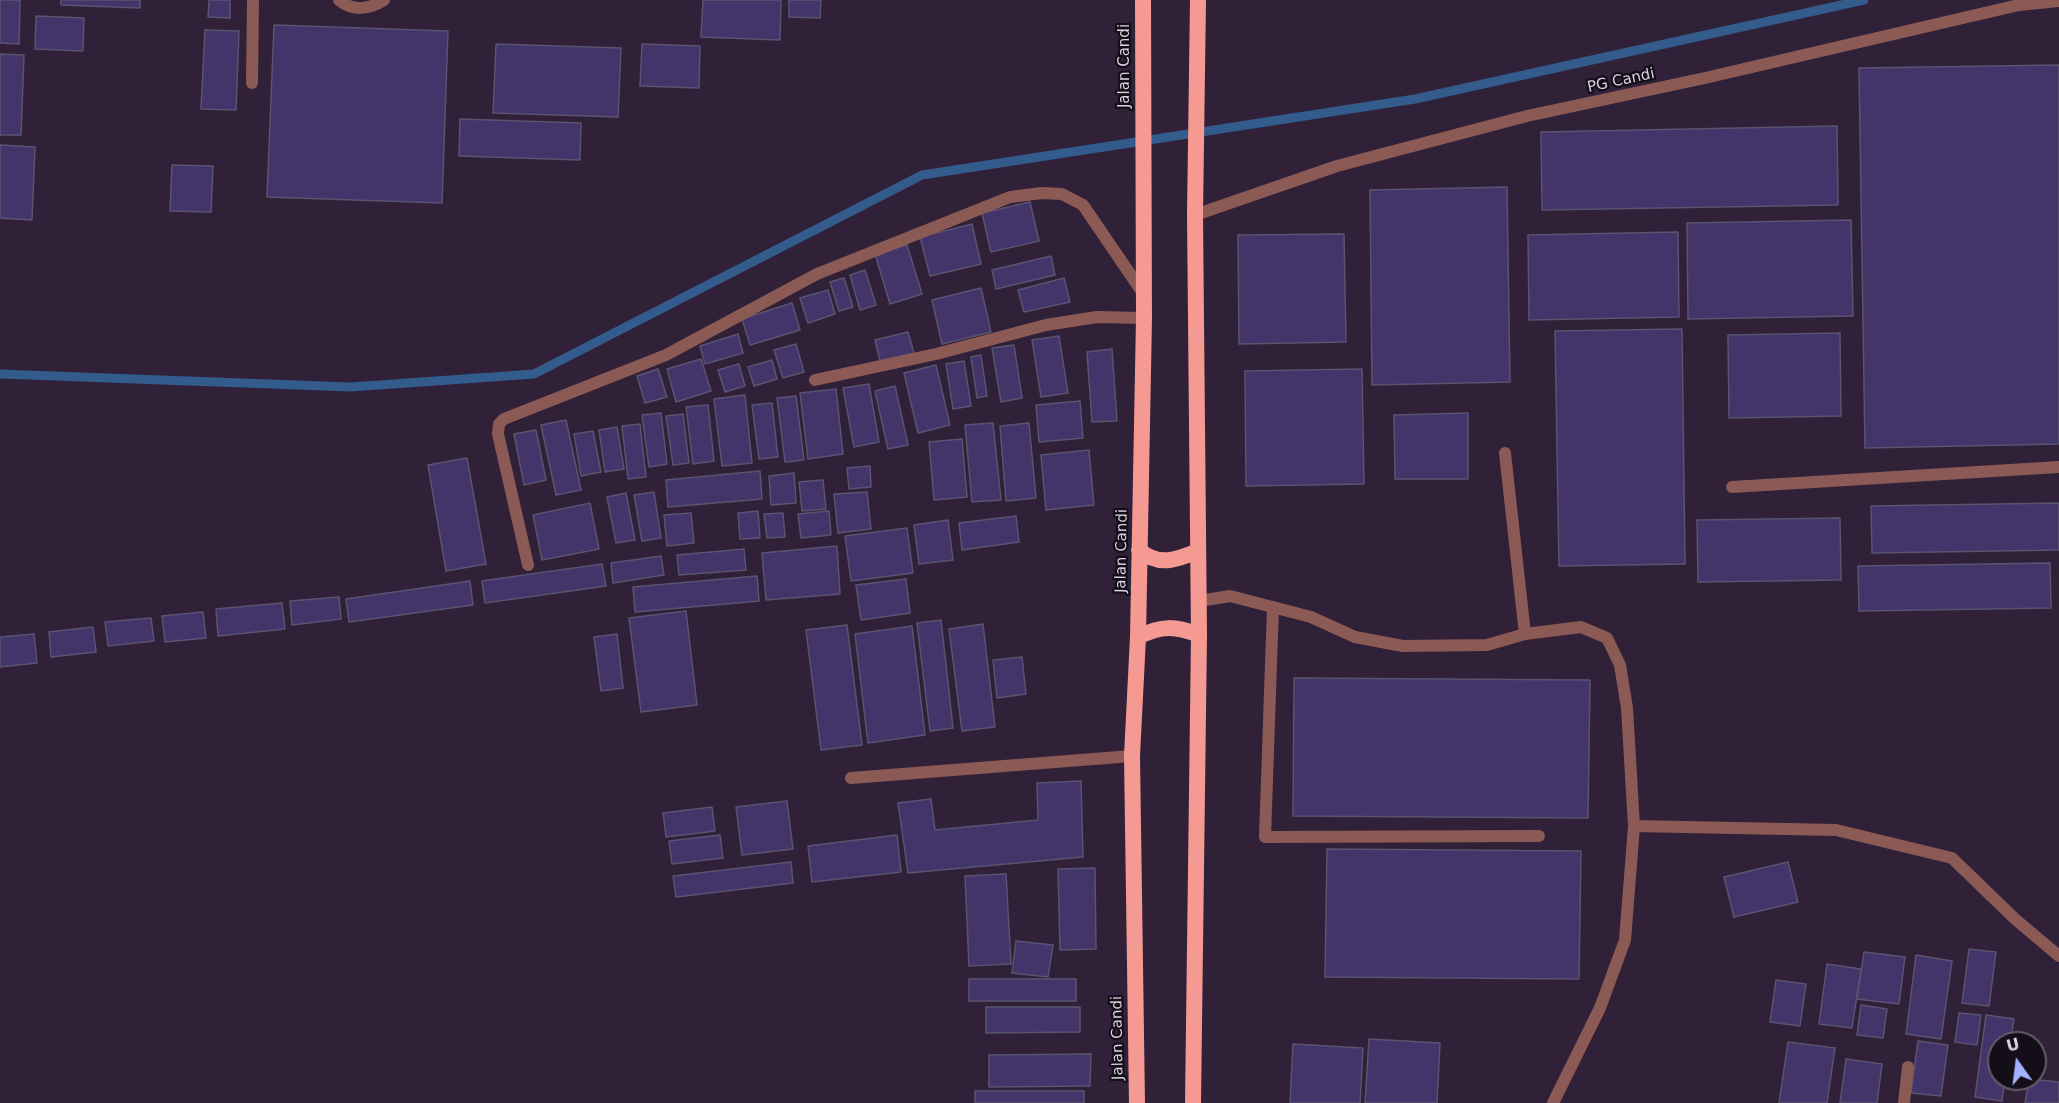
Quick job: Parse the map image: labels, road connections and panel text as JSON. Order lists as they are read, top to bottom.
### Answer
{
  "streets": {
    "highway": ["Jalan Candi"],
    "street": ["PG Candi"]
  },
  "north": "top"
}
